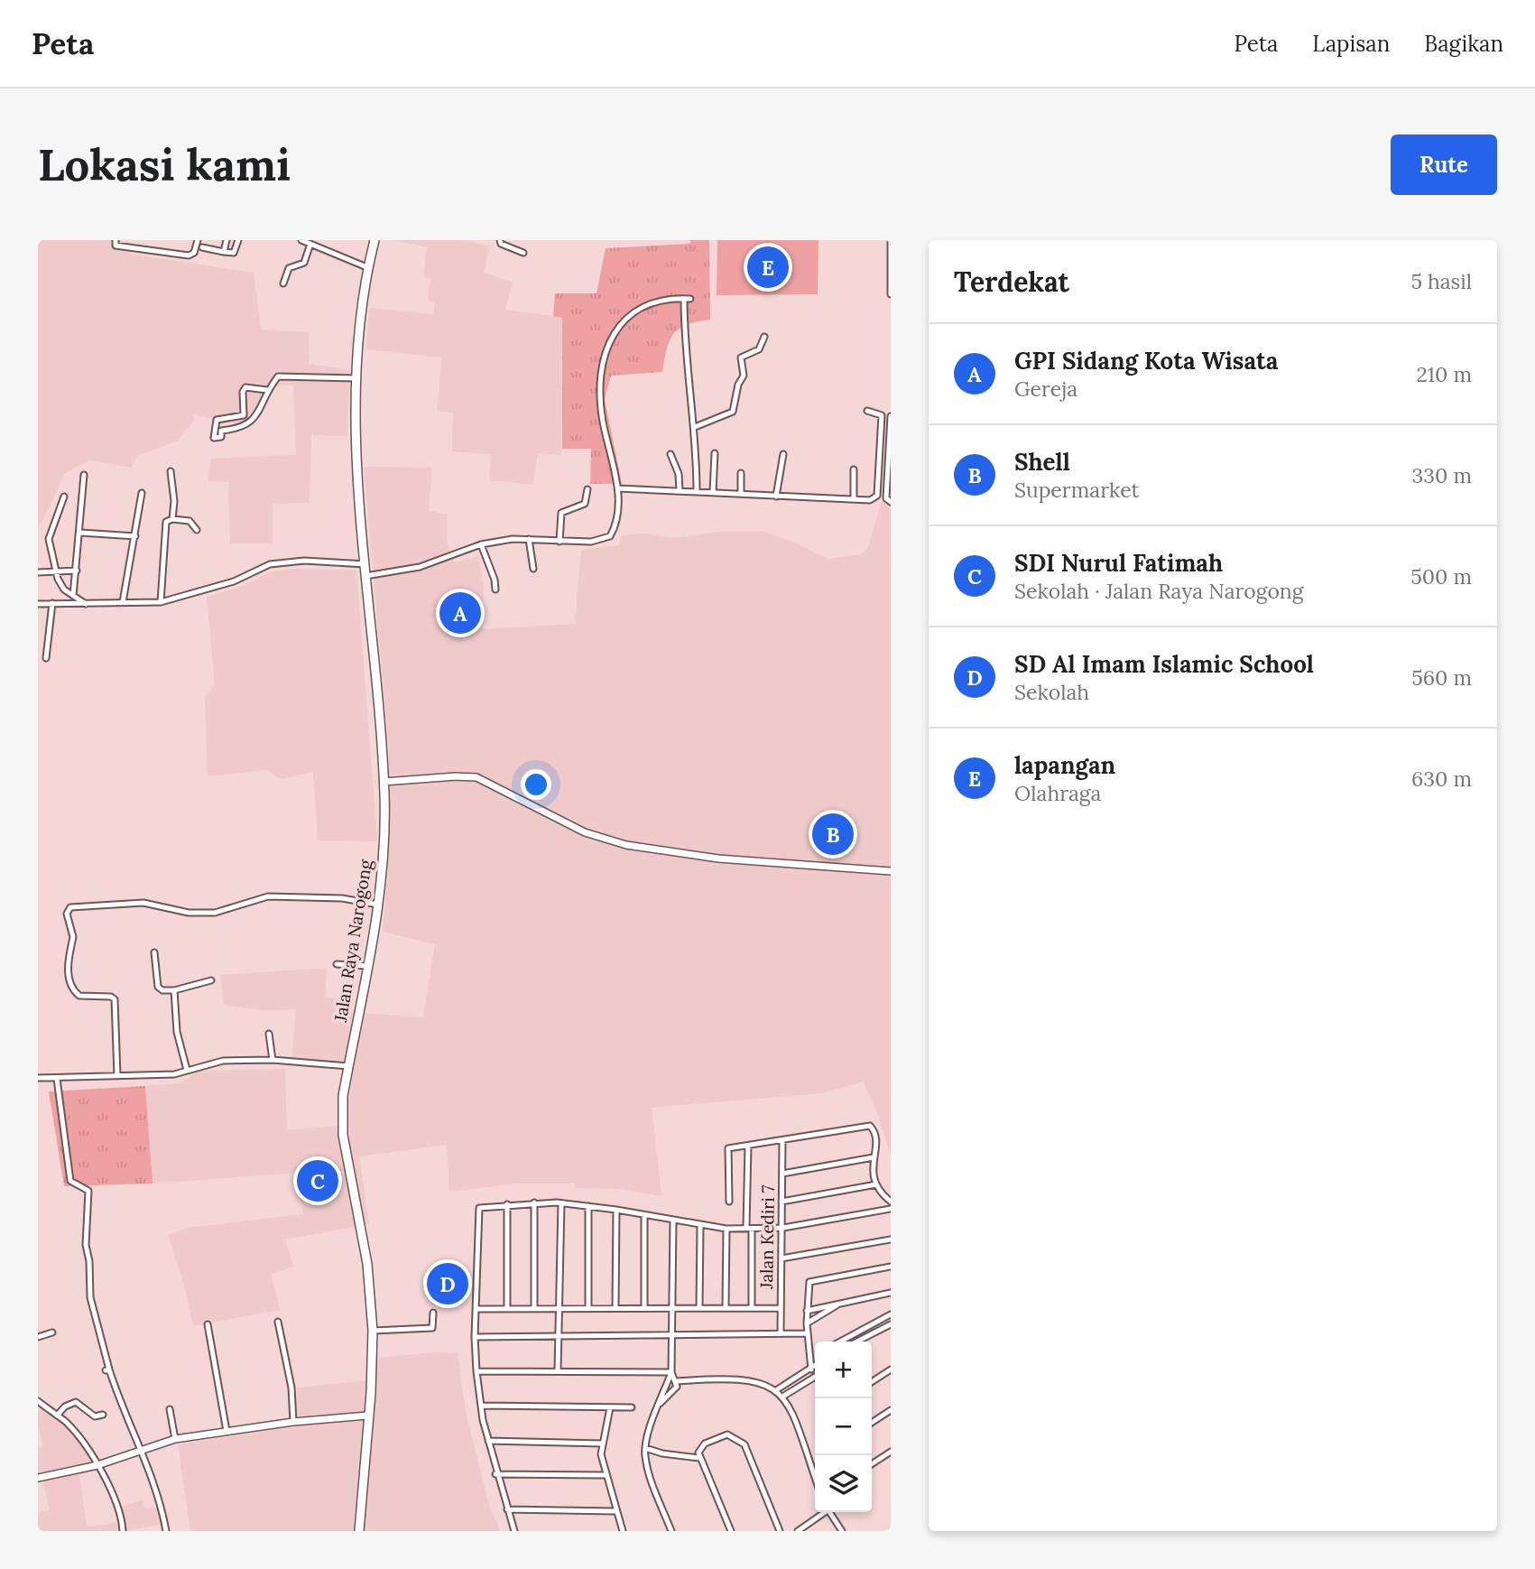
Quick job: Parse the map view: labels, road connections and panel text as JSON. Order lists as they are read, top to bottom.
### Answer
{
  "streets": {
    "main road": ["Jalan Raya Narogong"],
    "street": ["Jalan Kediri 7"]
  },
  "page": {
    "header": "Peta",
    "nav": ["Peta", "Lapisan", "Bagikan"],
    "buttons": "Rute",
    "title": "Lokasi kami",
    "heading": ["Terdekat", "5 hasil"],
    "pins": [
      "E",
      "A",
      "B",
      "C",
      "D"
    ],
    "list": [
      {
        "mark": "A",
        "name": "GPI Sidang Kota Wisata",
        "note": "Gereja",
        "value": "210 m"
      },
      {
        "mark": "B",
        "name": "Shell",
        "note": "Supermarket",
        "value": "330 m"
      },
      {
        "mark": "C",
        "name": "SDI Nurul Fatimah",
        "note": "Sekolah · Jalan Raya Narogong",
        "value": "500 m"
      },
      {
        "mark": "D",
        "name": "SD Al Imam Islamic School",
        "note": "Sekolah",
        "value": "560 m"
      },
      {
        "mark": "E",
        "name": "lapangan",
        "note": "Olahraga",
        "value": "630 m"
      }
    ],
    "map_buttons": ["+", "−"]
  }
}
